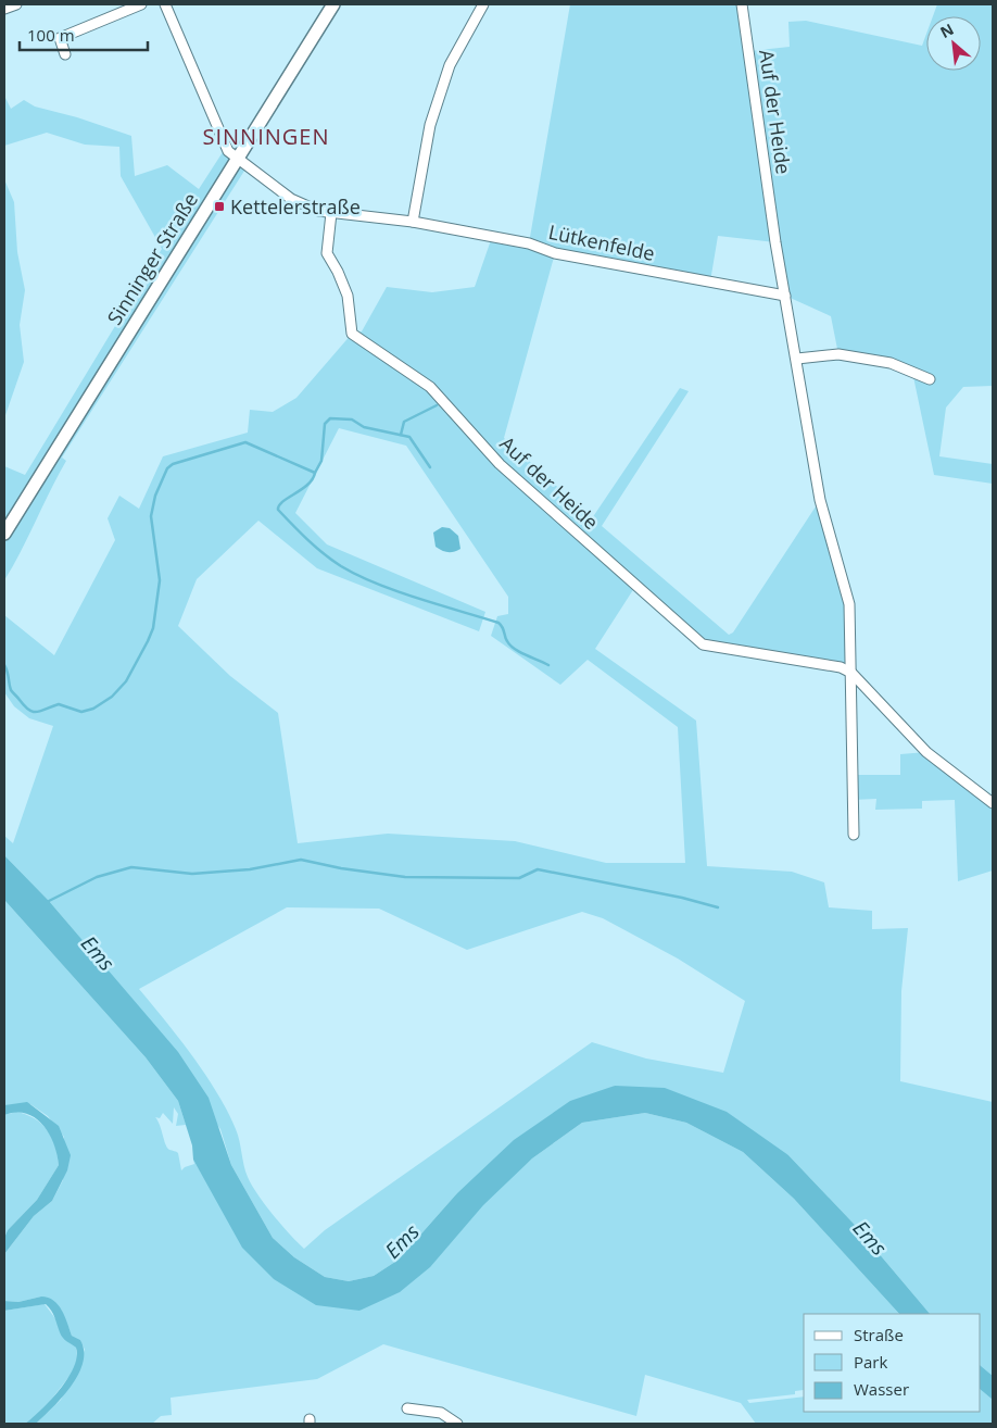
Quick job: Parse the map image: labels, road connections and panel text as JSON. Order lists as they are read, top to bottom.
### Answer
{
  "streets": {
    "main road": ["Sinninger Straße"],
    "street": ["Auf der Heide", "Lütkenfelde"]
  },
  "crossings": [
    ["Auf der Heide", "Lütkenfelde"],
    ["Lütkenfelde", "Sinninger Straße"]
  ],
  "districts": ["SINNINGEN"],
  "water": ["Ems"],
  "places": {
    "transit": ["Kettelerstraße"]
  },
  "legend": ["Straße", "Park", "Wasser"],
  "scale_bar": "100 m",
  "north": "top left"
}
